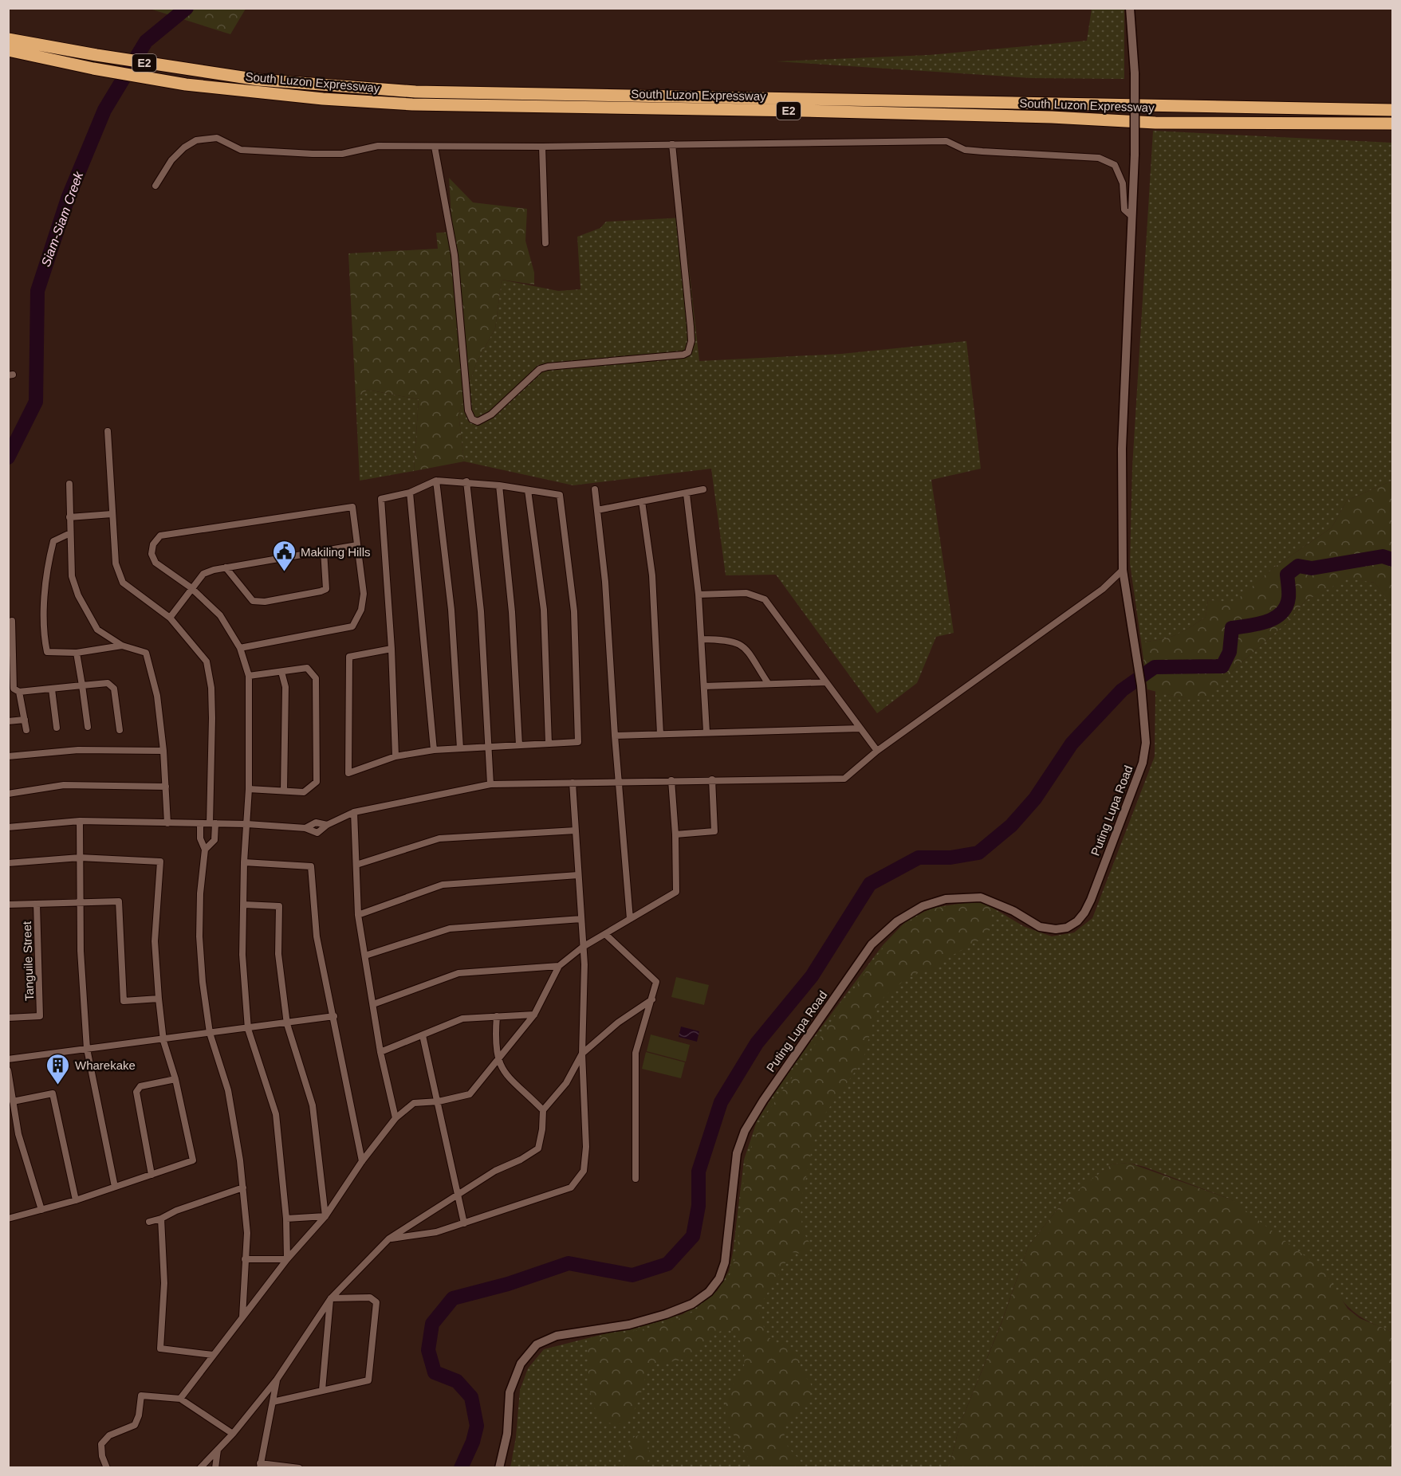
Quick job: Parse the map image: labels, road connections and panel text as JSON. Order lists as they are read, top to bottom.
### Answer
{
  "streets": {
    "highway": ["E2", "South Luzon Expressway"],
    "street": ["Puting Lupa Road", "Tanguile Street"]
  },
  "water": ["Siam-Siam Creek"],
  "places": {
    "public building": ["Makiling Hills"],
    "building": ["Wharekake"]
  }
}
